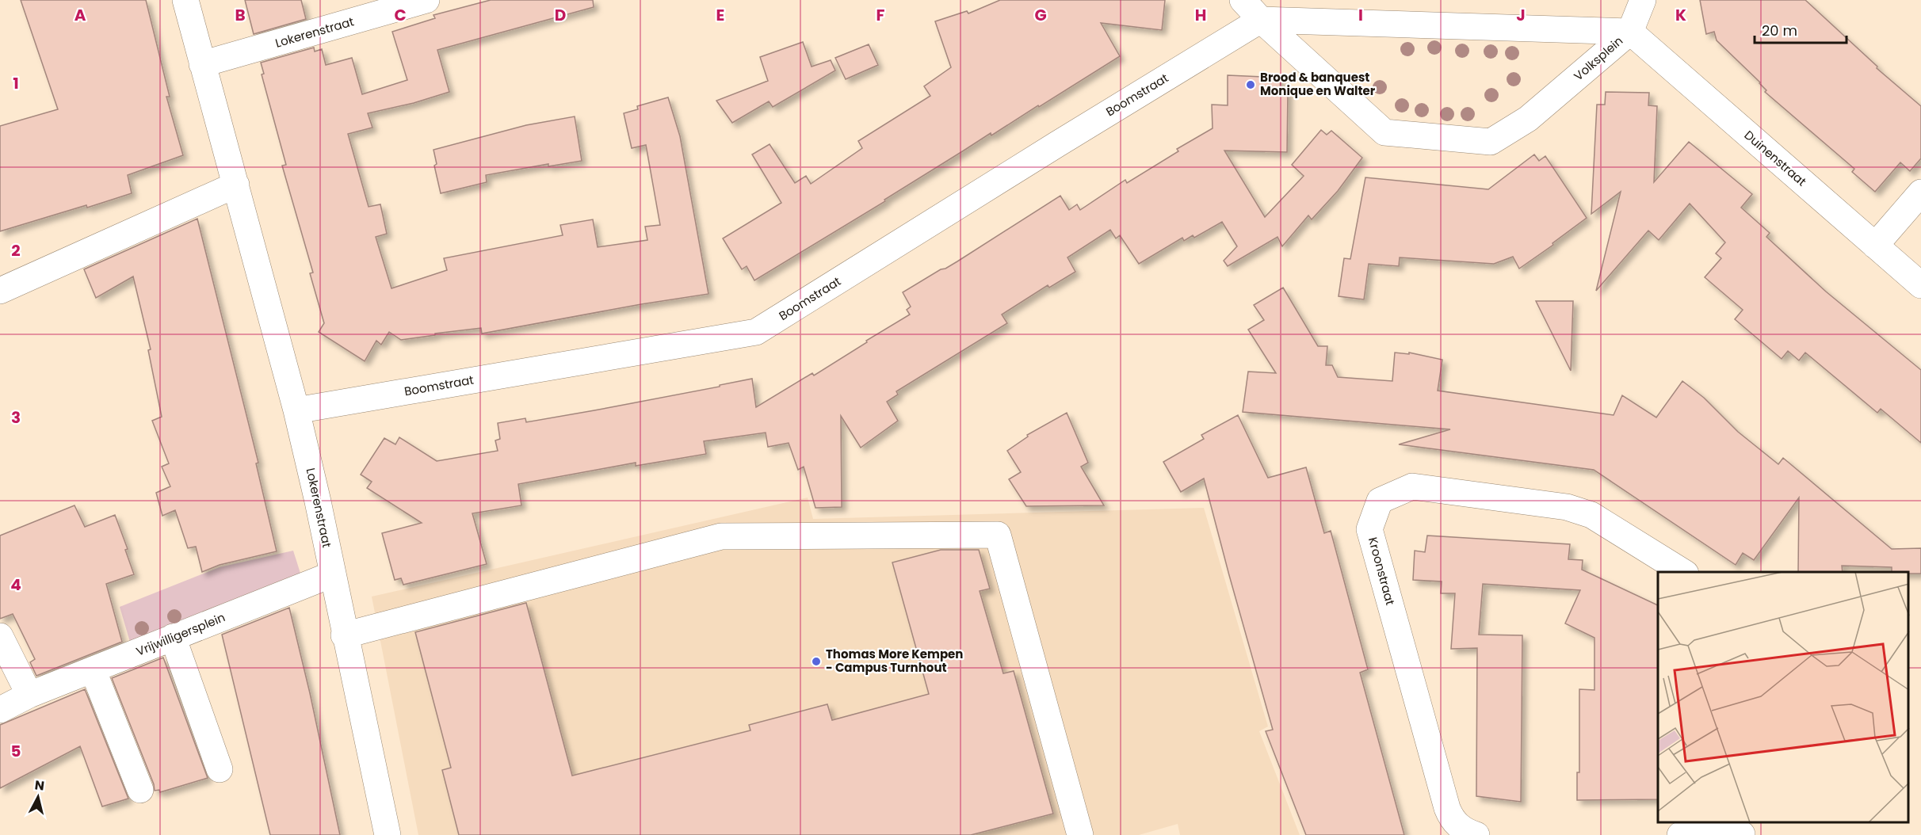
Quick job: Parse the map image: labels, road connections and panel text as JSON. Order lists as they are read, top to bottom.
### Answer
{
  "streets": {
    "street": [
      "Lokerenstraat",
      "Volksplein",
      "Boomstraat",
      "Duinenstraat",
      "Kroonstraat",
      "Vrijwilligersplein"
    ]
  },
  "crossings": [
    ["Lokerenstraat", "Boomstraat"],
    ["Lokerenstraat", "Vrijwilligersplein"],
    ["Volksplein", "Boomstraat"],
    ["Volksplein", "Duinenstraat"]
  ],
  "places": ["Brood & banquest Monique en Walter", "Thomas More Kempen - Campus Turnhout"],
  "scale_bar": "20 m",
  "north": "top",
  "grid": {
    "columns": [
      "A",
      "B",
      "C",
      "D",
      "E",
      "F",
      "G",
      "H",
      "I",
      "J",
      "K"
    ],
    "rows": [
      "1",
      "2",
      "3",
      "4",
      "5"
    ]
  }
}
